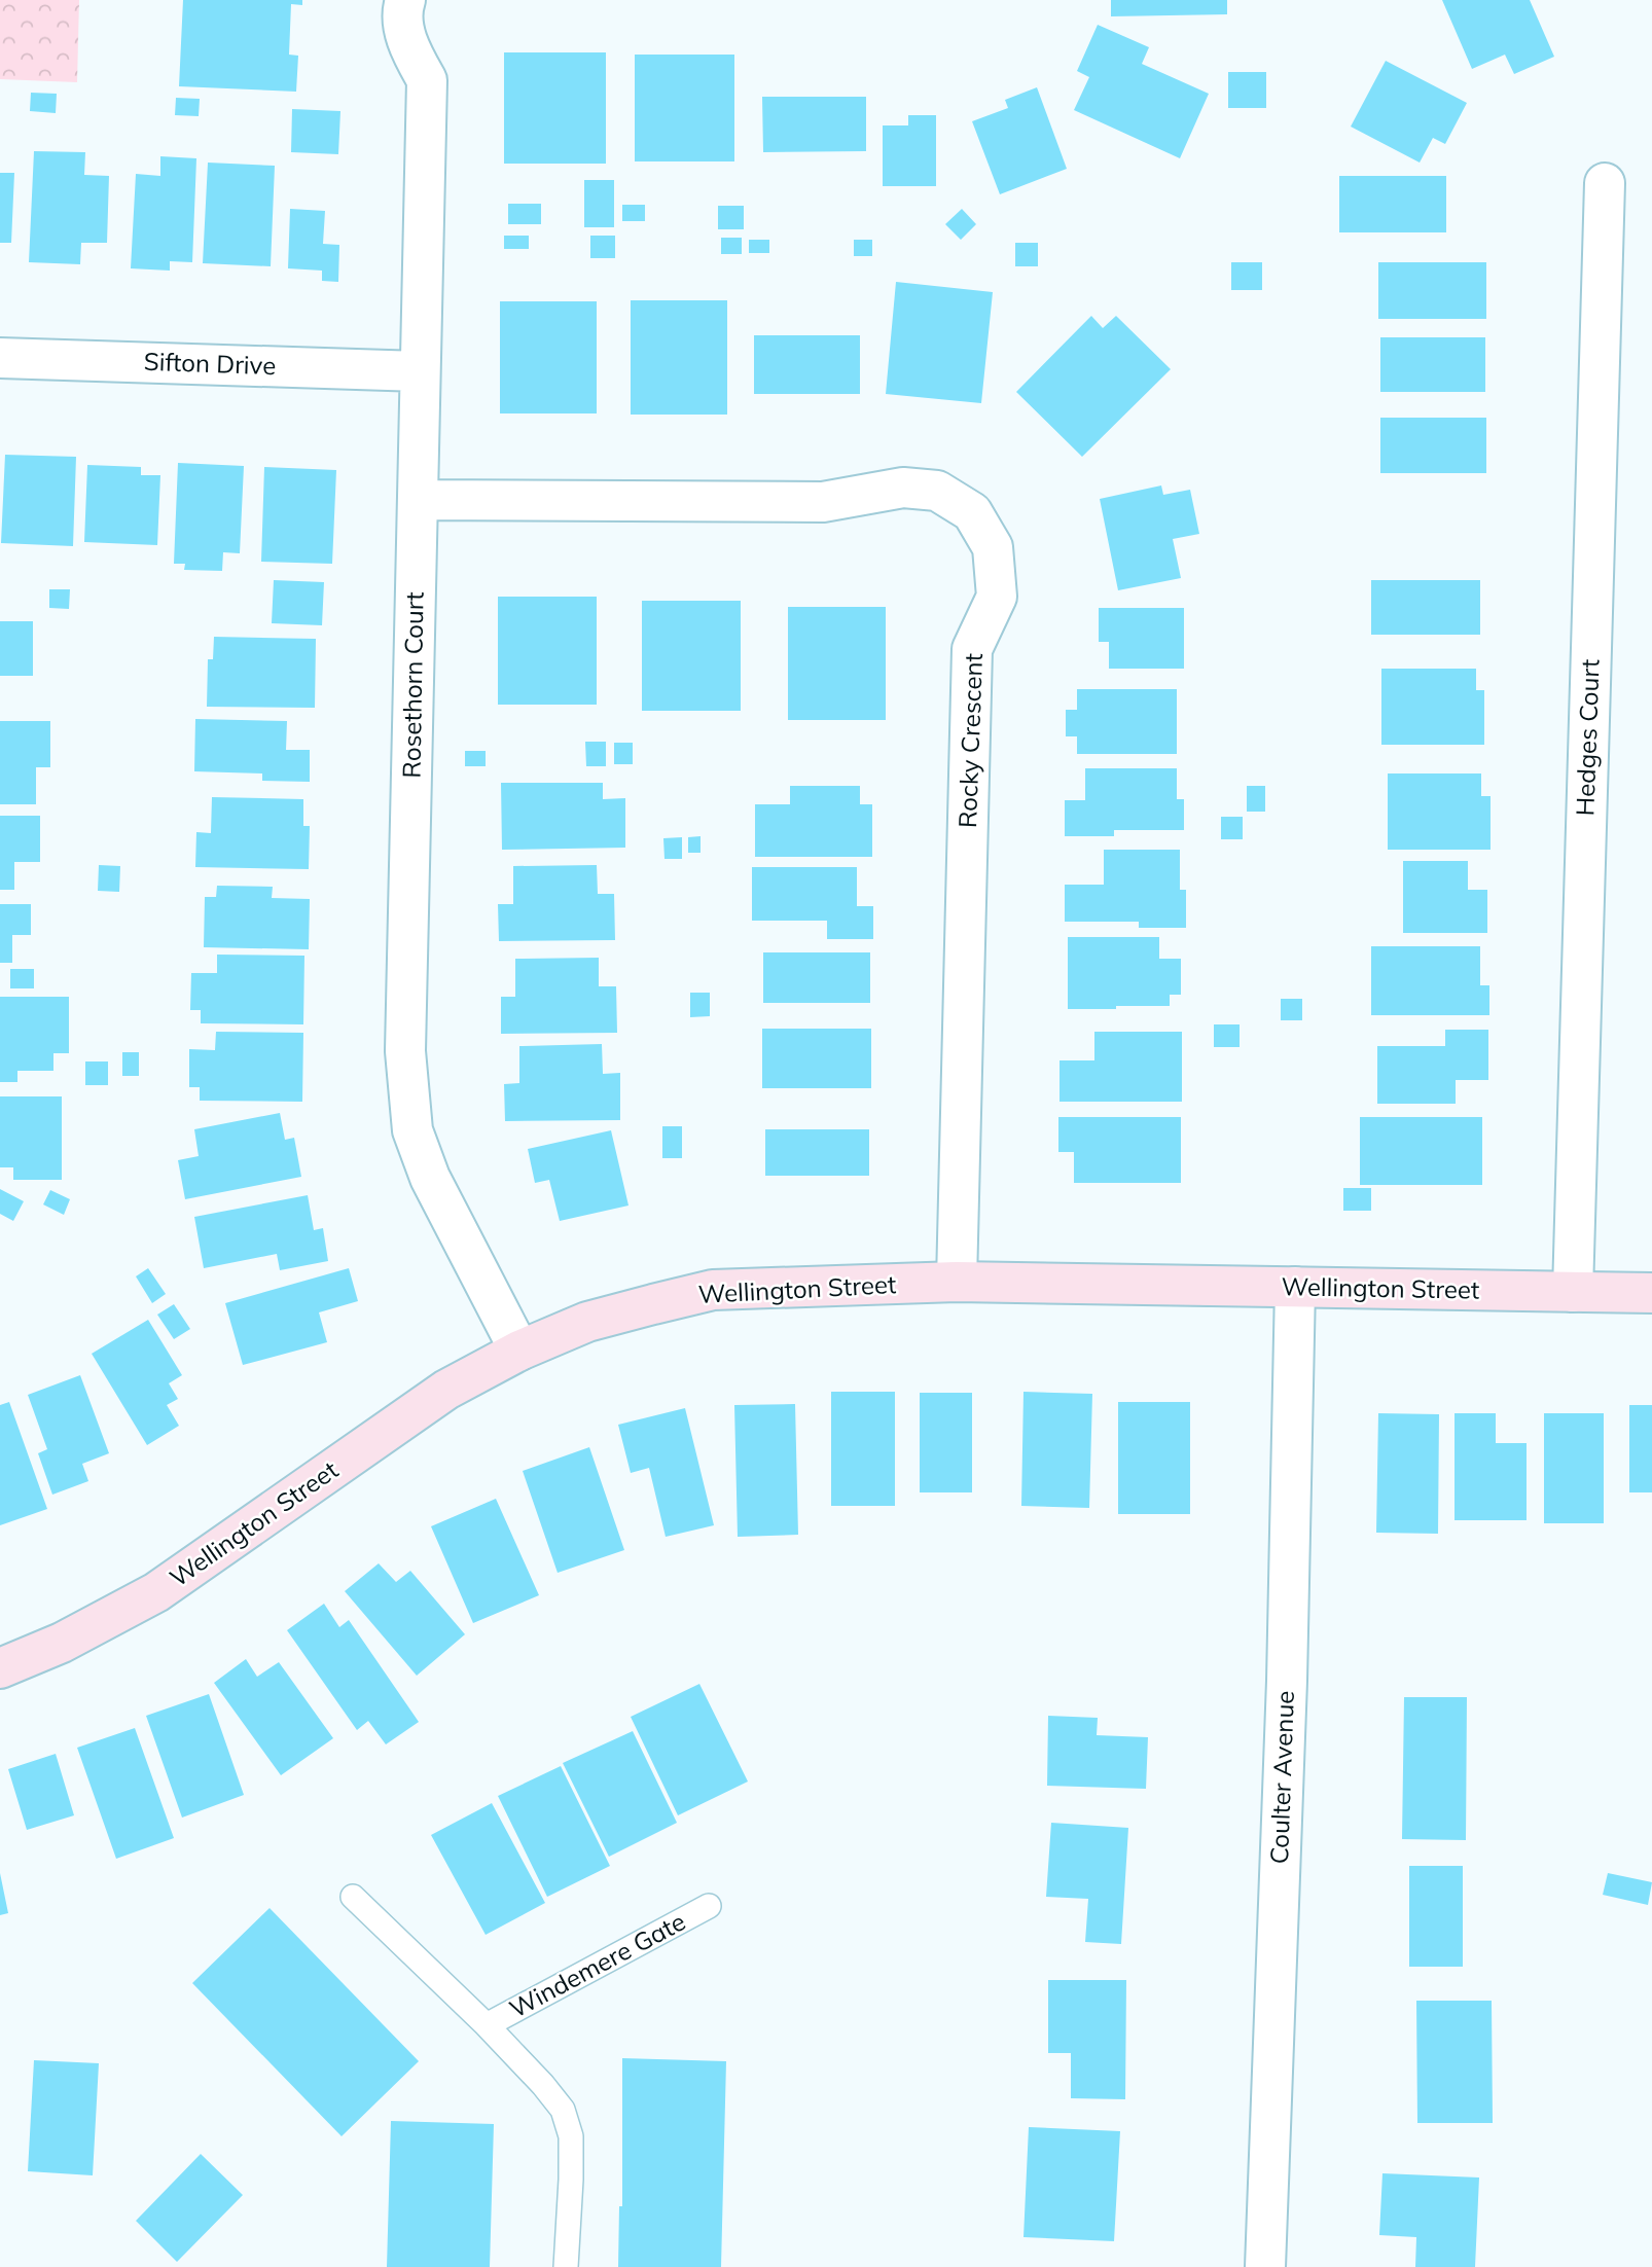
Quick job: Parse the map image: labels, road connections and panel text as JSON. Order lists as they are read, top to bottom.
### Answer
{
  "streets": {
    "street": [
      "Sifton Drive",
      "Rosethorn Court",
      "Hedges Court",
      "Rocky Crescent",
      "Wellington Street",
      "Coulter Avenue"
    ],
    "lane": ["Windemere Gate"]
  },
  "crossings": [
    ["Sifton Drive", "Rosethorn Court"],
    ["Rosethorn Court", "Rocky Crescent"],
    ["Rosethorn Court", "Wellington Street"],
    ["Hedges Court", "Wellington Street"],
    ["Rocky Crescent", "Wellington Street"],
    ["Wellington Street", "Coulter Avenue"]
  ]
}
